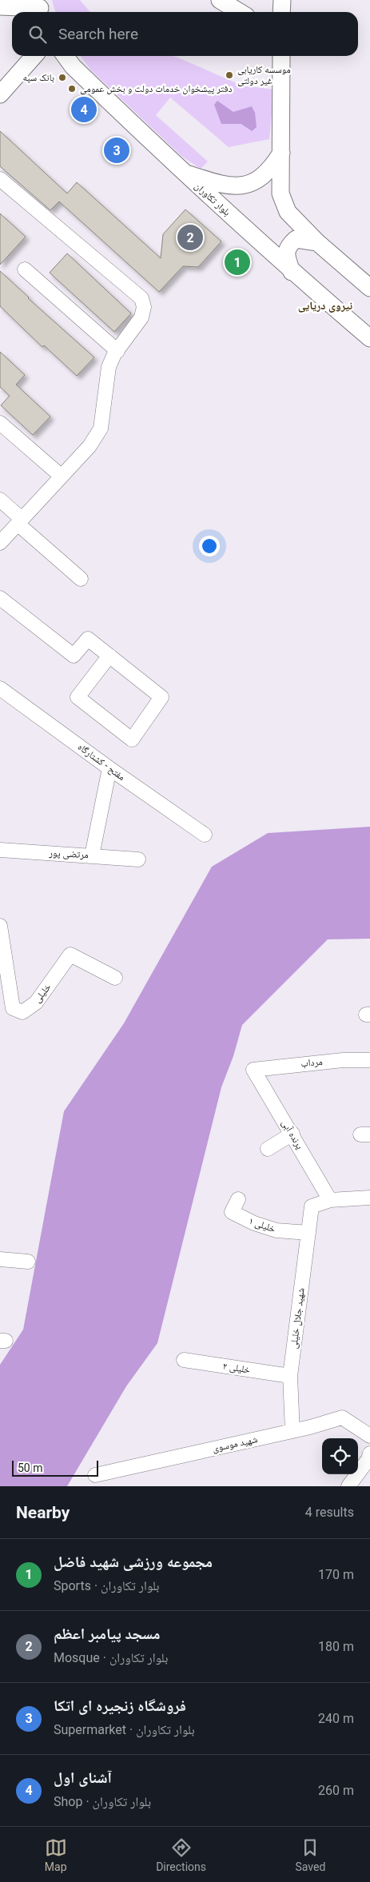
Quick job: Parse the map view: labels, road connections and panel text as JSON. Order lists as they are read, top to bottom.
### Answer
{
  "streets": {
    "main road": ["بلوار تکاوران"],
    "street": [
      "مفتح - کشتارگاه",
      "مرتضی پور",
      "خلیلی",
      "مرداب",
      "پرنده آبی",
      "خلیلی ۱",
      "شهید جلال خلیلی",
      "خلیلی ۲",
      "شهید موسوی"
    ]
  },
  "crossings": [
    ["مرداب", "پرنده آبی"],
    ["پرنده آبی", "شهید جلال خلیلی"],
    ["خلیلی ۱", "شهید جلال خلیلی"],
    ["شهید جلال خلیلی", "خلیلی ۲"],
    ["شهید جلال خلیلی", "شهید موسوی"]
  ],
  "districts": ["نیروی دریایی"],
  "places": ["موسسه کاریابی غیر دولتی", "بانک سپه", "دفتر پیشخوان خدمات دولت و بخش عمومی"],
  "scale_bar": "50 m",
  "page": {
    "search": "Search here",
    "pins": [
      "4",
      "3",
      "2",
      "1"
    ],
    "scale": "50 m",
    "heading": ["Nearby", "4 results"],
    "list": [
      {
        "mark": "1",
        "name": "مجموعه ورزشی شهید فاضل",
        "note": "Sports · بلوار تکاوران",
        "value": "170 m"
      },
      {
        "mark": "2",
        "name": "مسجد پیامبر اعظم",
        "note": "Mosque · بلوار تکاوران",
        "value": "180 m"
      },
      {
        "mark": "3",
        "name": "فروشگاه زنجیره ای اتکا",
        "note": "Supermarket · بلوار تکاوران",
        "value": "240 m"
      },
      {
        "mark": "4",
        "name": "آشنای اول",
        "note": "Shop · بلوار تکاوران",
        "value": "260 m"
      }
    ],
    "nav": ["Map", "Directions", "Saved"]
  }
}
